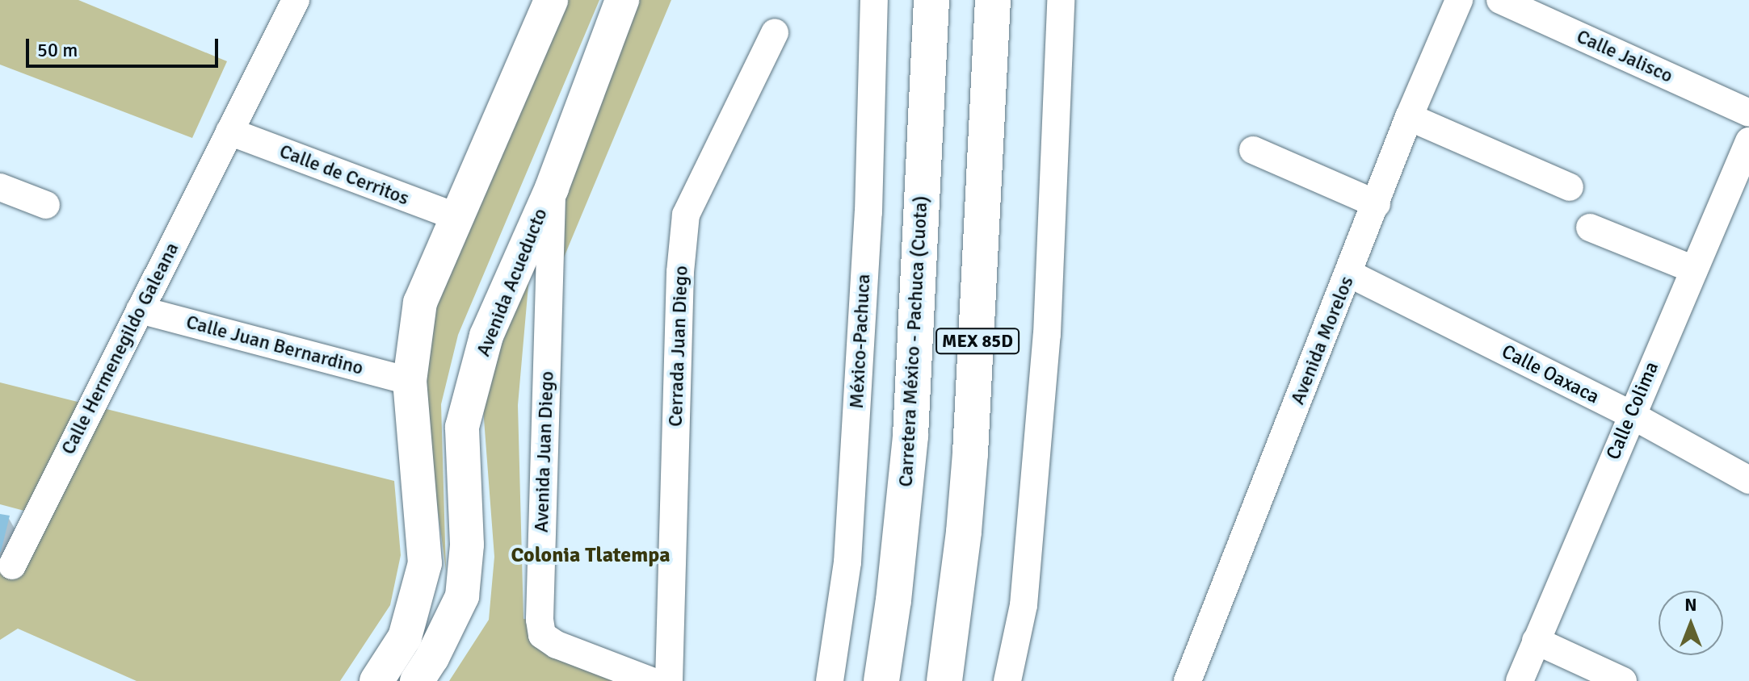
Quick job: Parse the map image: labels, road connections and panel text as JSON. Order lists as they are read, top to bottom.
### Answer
{
  "streets": {
    "highway": ["Carretera México - Pachuca (Cuota)", "MEX 85D"],
    "street": [
      "Calle Jalisco",
      "Calle de Cerritos",
      "Avenida Acueducto",
      "Avenida Morelos",
      "México-Pachuca",
      "Calle Juan Bernardino",
      "Cerrada Juan Diego",
      "Calle Hermenegildo Galeana",
      "Calle Oaxaca",
      "Calle Colima",
      "Avenida Juan Diego"
    ]
  },
  "crossings": [
    ["Calle de Cerritos", "Calle Hermenegildo Galeana"],
    ["Avenida Acueducto", "Avenida Juan Diego"],
    ["Avenida Morelos", "Calle Oaxaca"],
    ["Calle Juan Bernardino", "Calle Hermenegildo Galeana"],
    ["Calle Oaxaca", "Calle Colima"]
  ],
  "districts": ["Colonia Tlatempa"],
  "scale_bar": "50 m",
  "north": "top"
}
